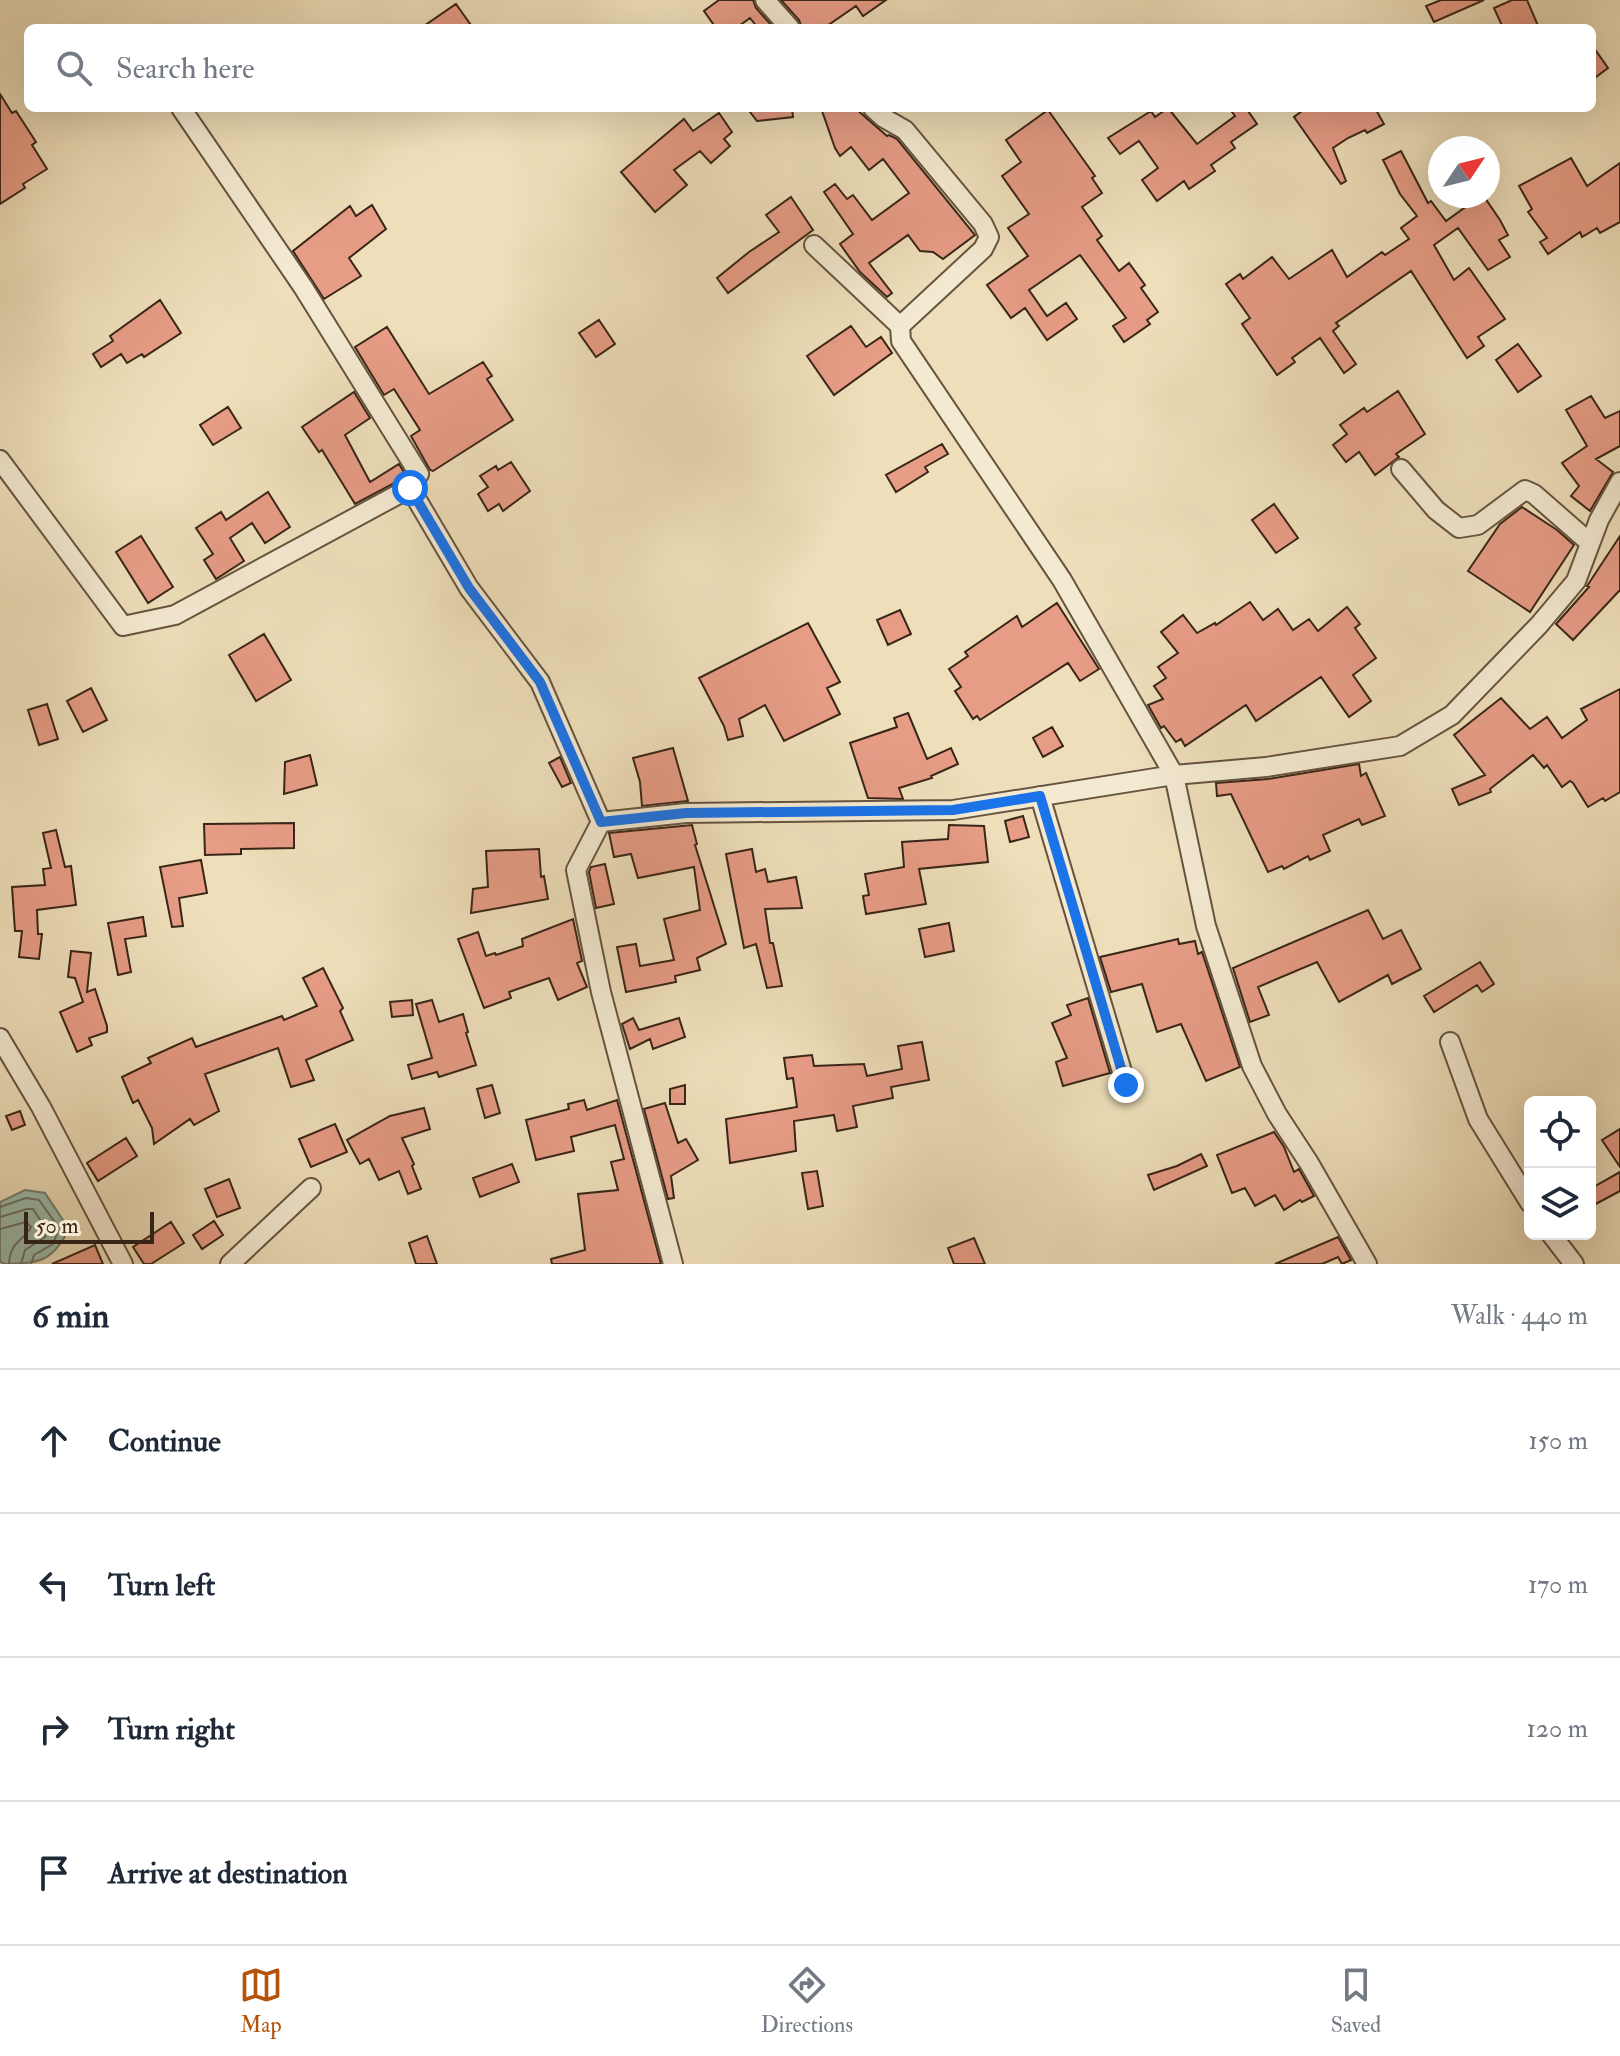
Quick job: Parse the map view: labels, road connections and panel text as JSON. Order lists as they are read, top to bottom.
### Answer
{
  "scale_bar": "50 m",
  "north": "top right",
  "page": {
    "search": "Search here",
    "scale": "50 m",
    "heading": ["6 min", "Walk · 440 m"],
    "list": [
      ["Continue", "150 m"],
      ["Turn left", "170 m"],
      ["Turn right", "120 m"],
      "Arrive at destination"
    ],
    "nav": ["Map", "Directions", "Saved"]
  }
}
